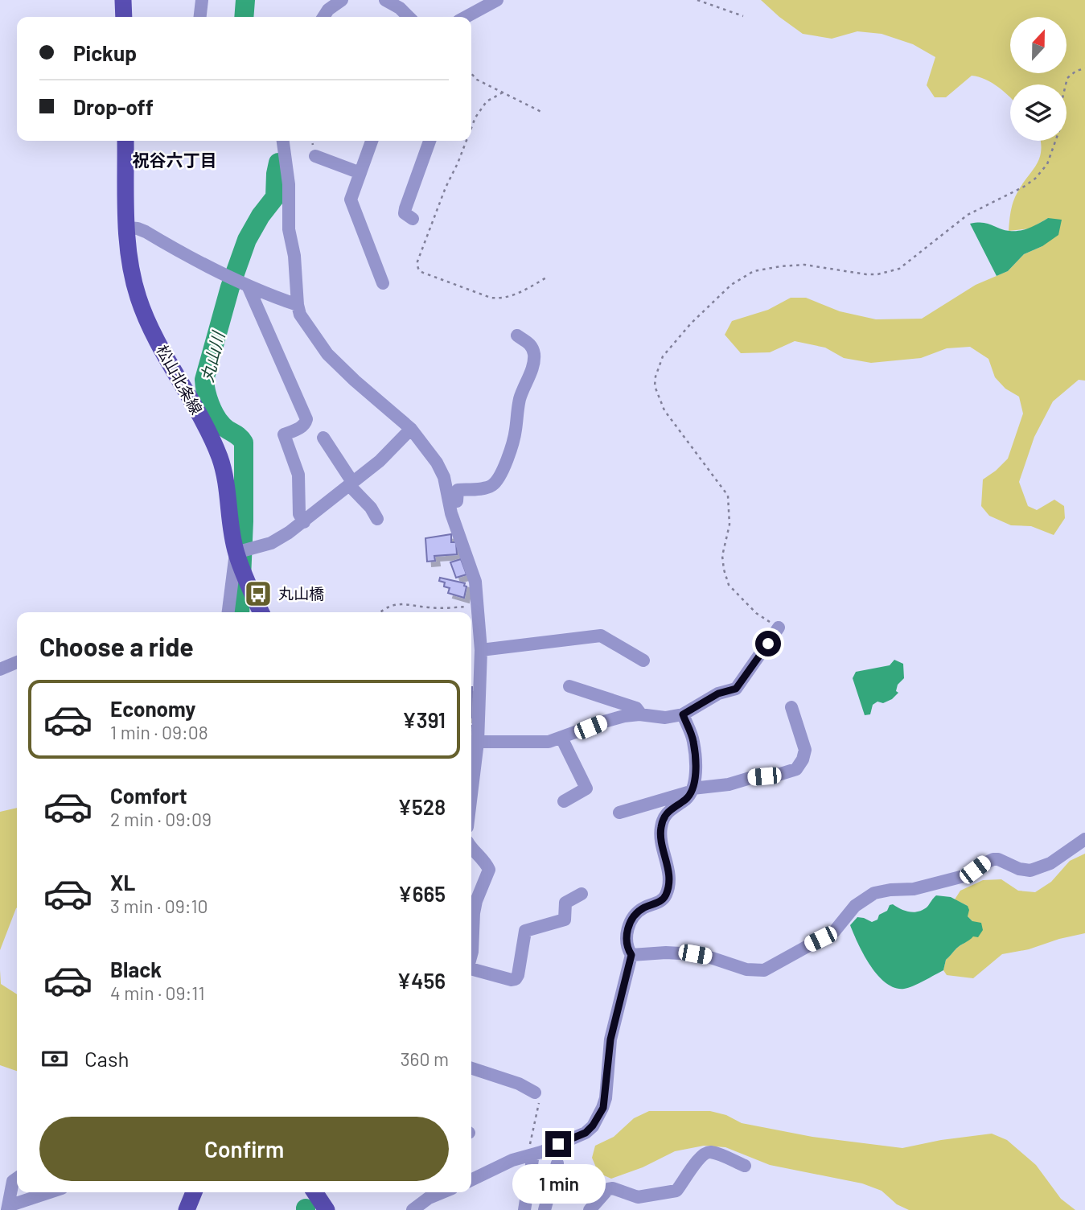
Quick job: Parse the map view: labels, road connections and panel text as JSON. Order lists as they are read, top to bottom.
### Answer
{
  "streets": {
    "main road": ["松山北条線"]
  },
  "districts": ["祝谷六丁目"],
  "water": ["丸山川"],
  "places": {
    "bus stop": ["丸山橋"]
  },
  "north": "top",
  "page": {
    "banner": ["Pickup", "Drop-off"],
    "heading": "Choose a ride",
    "list": [
      {
        "name": "Economy",
        "note": "1 min · 09:08",
        "value": "¥391"
      },
      {
        "name": "Comfort",
        "note": "2 min · 09:09",
        "value": "¥528"
      },
      {
        "name": "XL",
        "note": "3 min · 09:10",
        "value": "¥665"
      },
      {
        "name": "Black",
        "note": "4 min · 09:11",
        "value": "¥456"
      }
    ],
    "pay": ["Cash", "360 m"],
    "buttons": "Confirm",
    "bubble": "1 min"
  }
}
